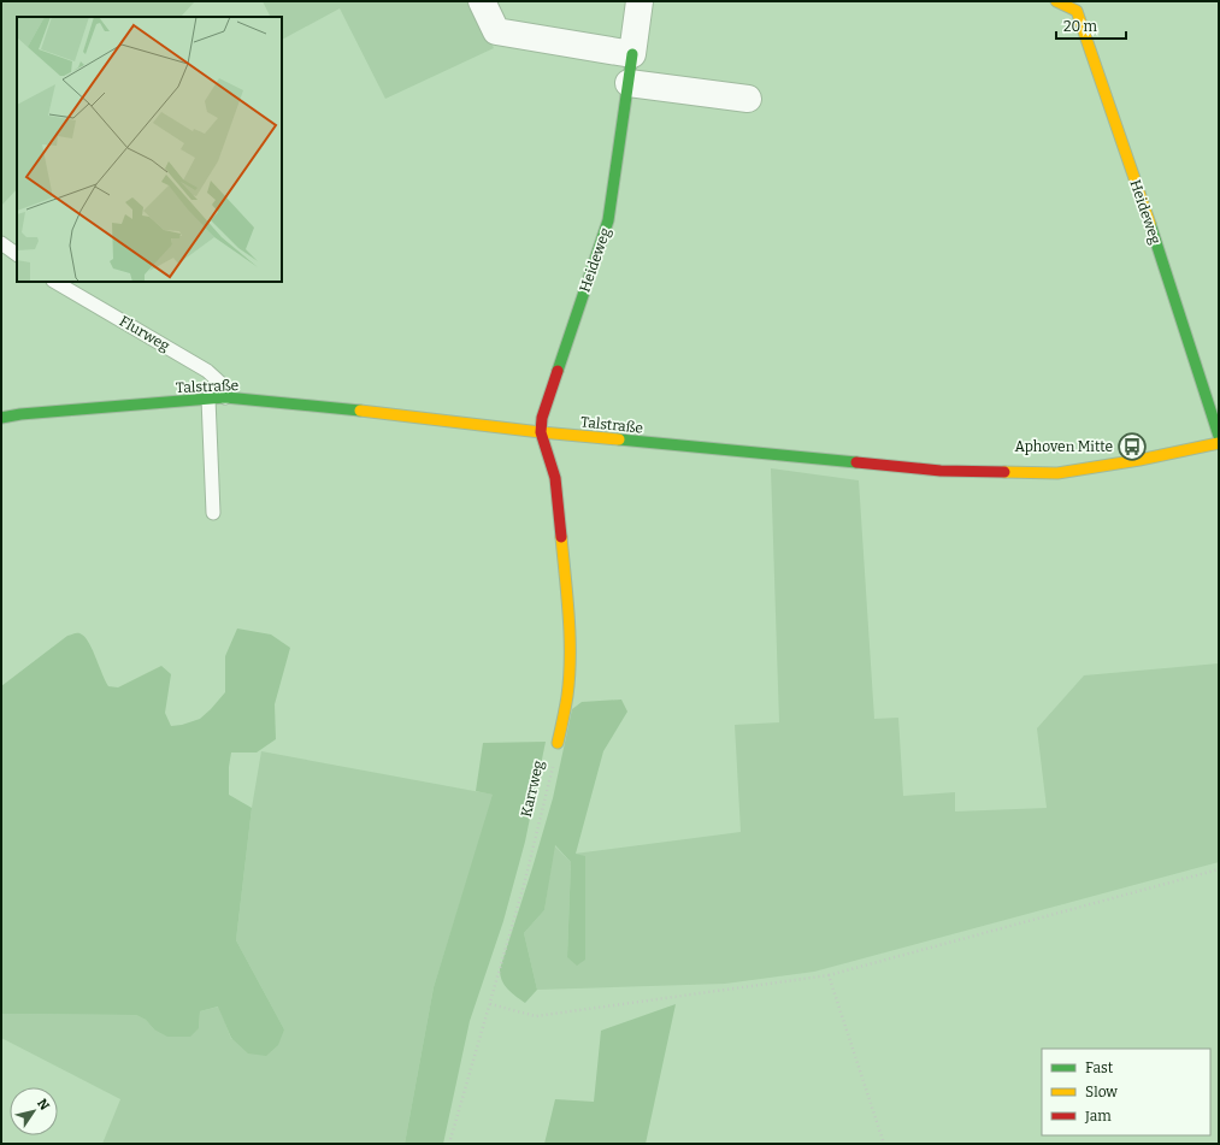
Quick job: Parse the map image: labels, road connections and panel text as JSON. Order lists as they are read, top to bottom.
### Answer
{
  "streets": {
    "street": ["Heideweg", "Talstraße"],
    "lane": ["Flurweg"],
    "path": ["Karrweg"]
  },
  "crossings": [
    ["Heideweg", "Talstraße"],
    ["Flurweg", "Talstraße"]
  ],
  "places": {
    "bus stop": ["Aphoven Mitte"]
  },
  "legend": ["Fast", "Slow", "Jam"],
  "scale_bar": "20 m",
  "north": "top right"
}
